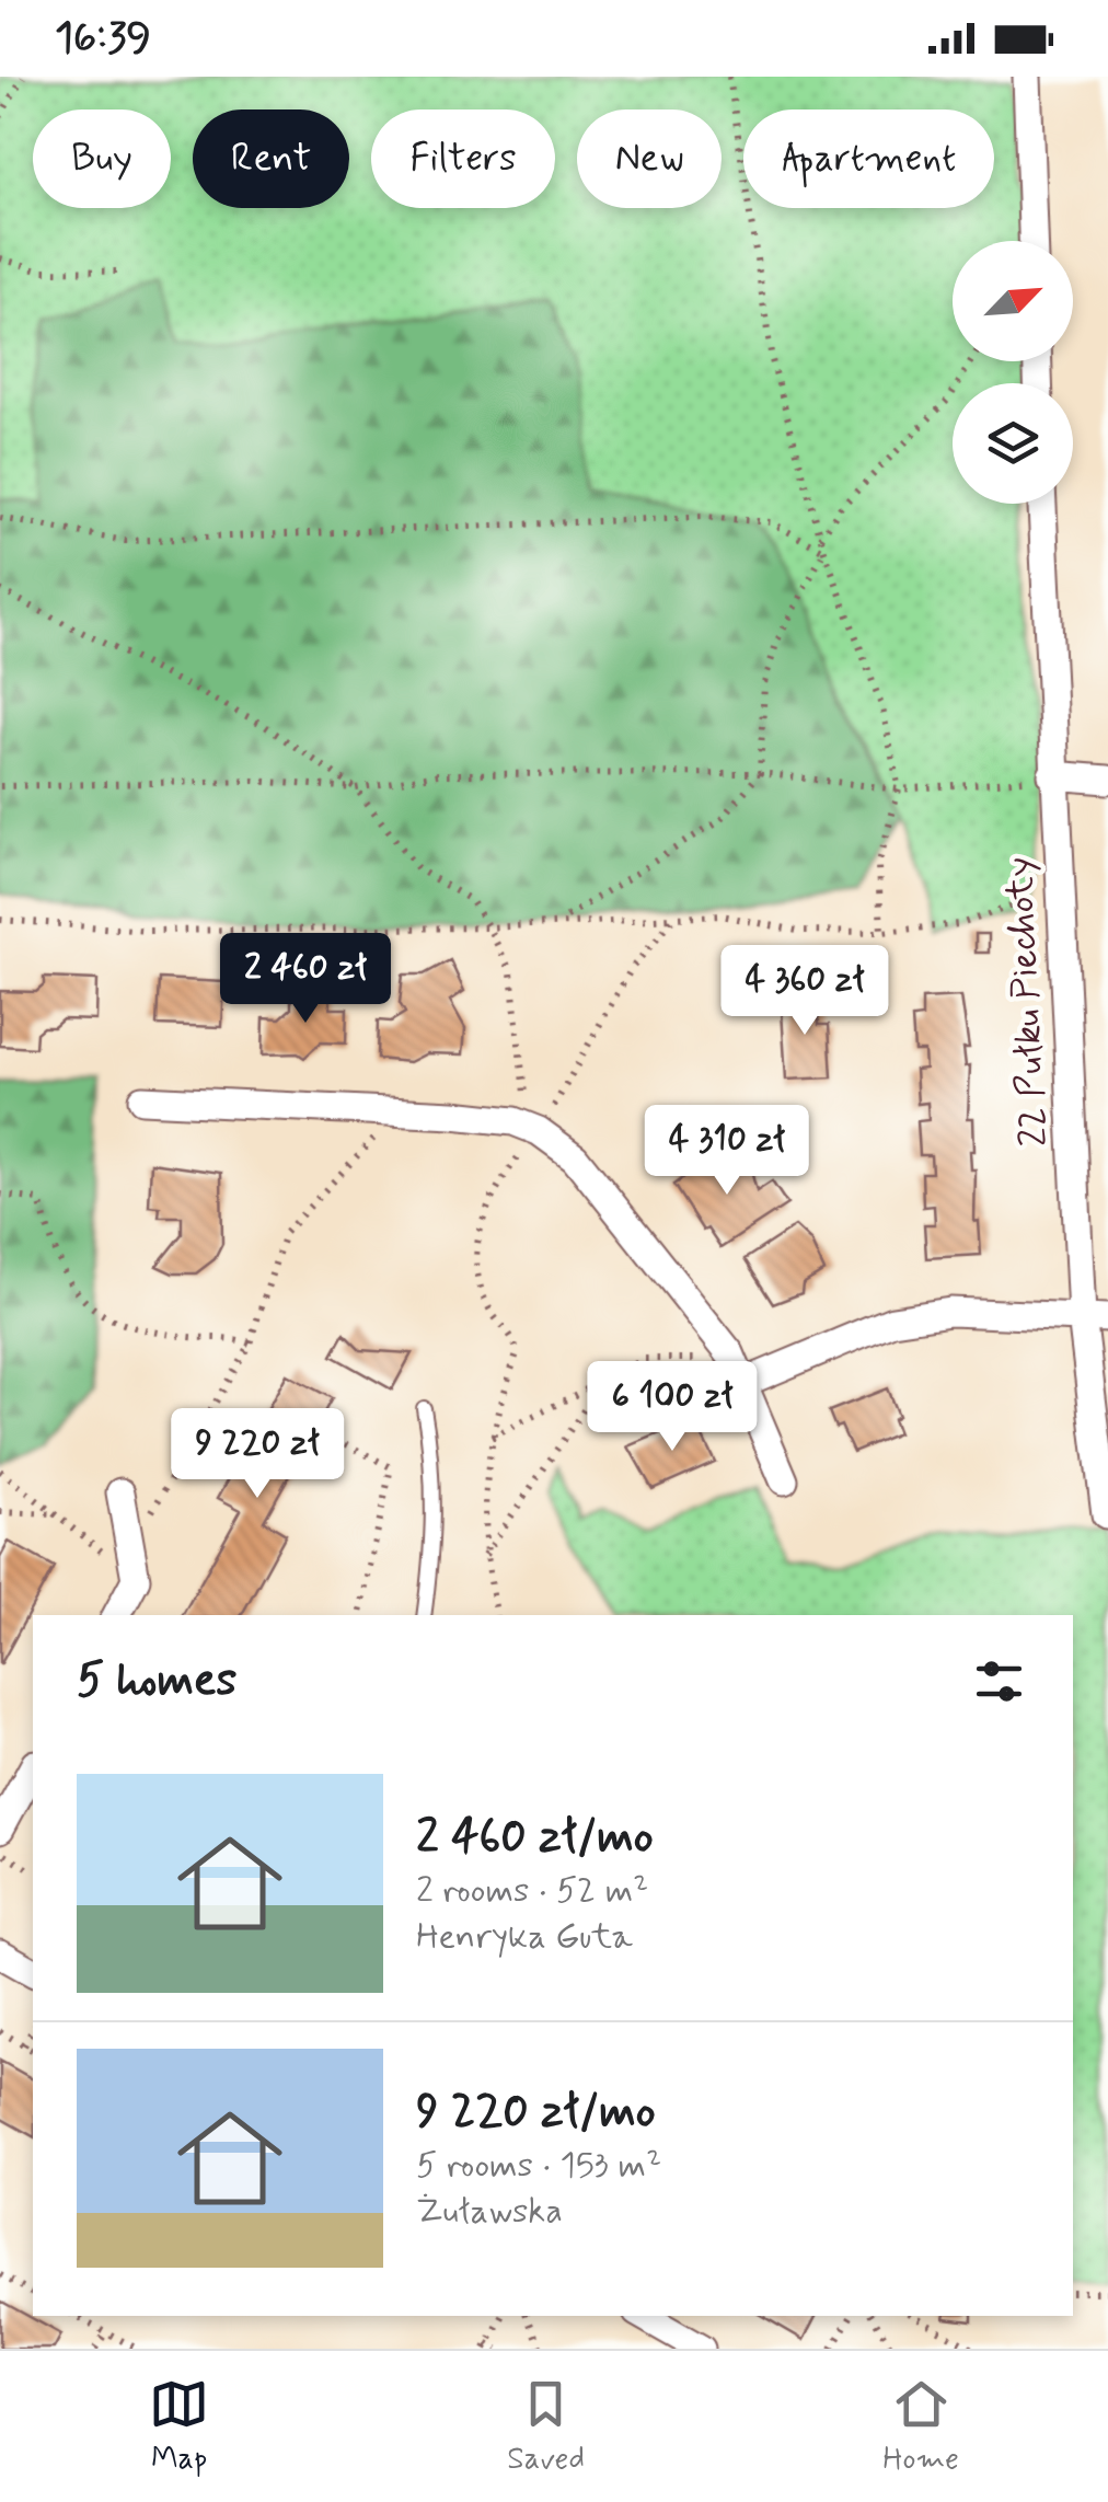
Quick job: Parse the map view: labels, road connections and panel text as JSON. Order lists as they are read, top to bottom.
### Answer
{
  "streets": {
    "street": ["22 Pułku Piechoty"]
  },
  "north": "top right",
  "page": {
    "status": "16:39",
    "chip": [
      "Buy",
      "Rent",
      "Filters",
      "New",
      "Apartment"
    ],
    "price": [
      "2 460 zł",
      "4 360 zł",
      "4 310 zł",
      "6 100 zł",
      "9 220 zł"
    ],
    "heading": "5 homes",
    "list": [
      {
        "name": "2 460 zł/mo",
        "note": "2 rooms · 52 m² · Henryka Guta"
      },
      {
        "name": "9 220 zł/mo",
        "note": "5 rooms · 153 m² · Żuławska"
      }
    ],
    "tabs": ["Map", "Saved", "Home"]
  }
}
